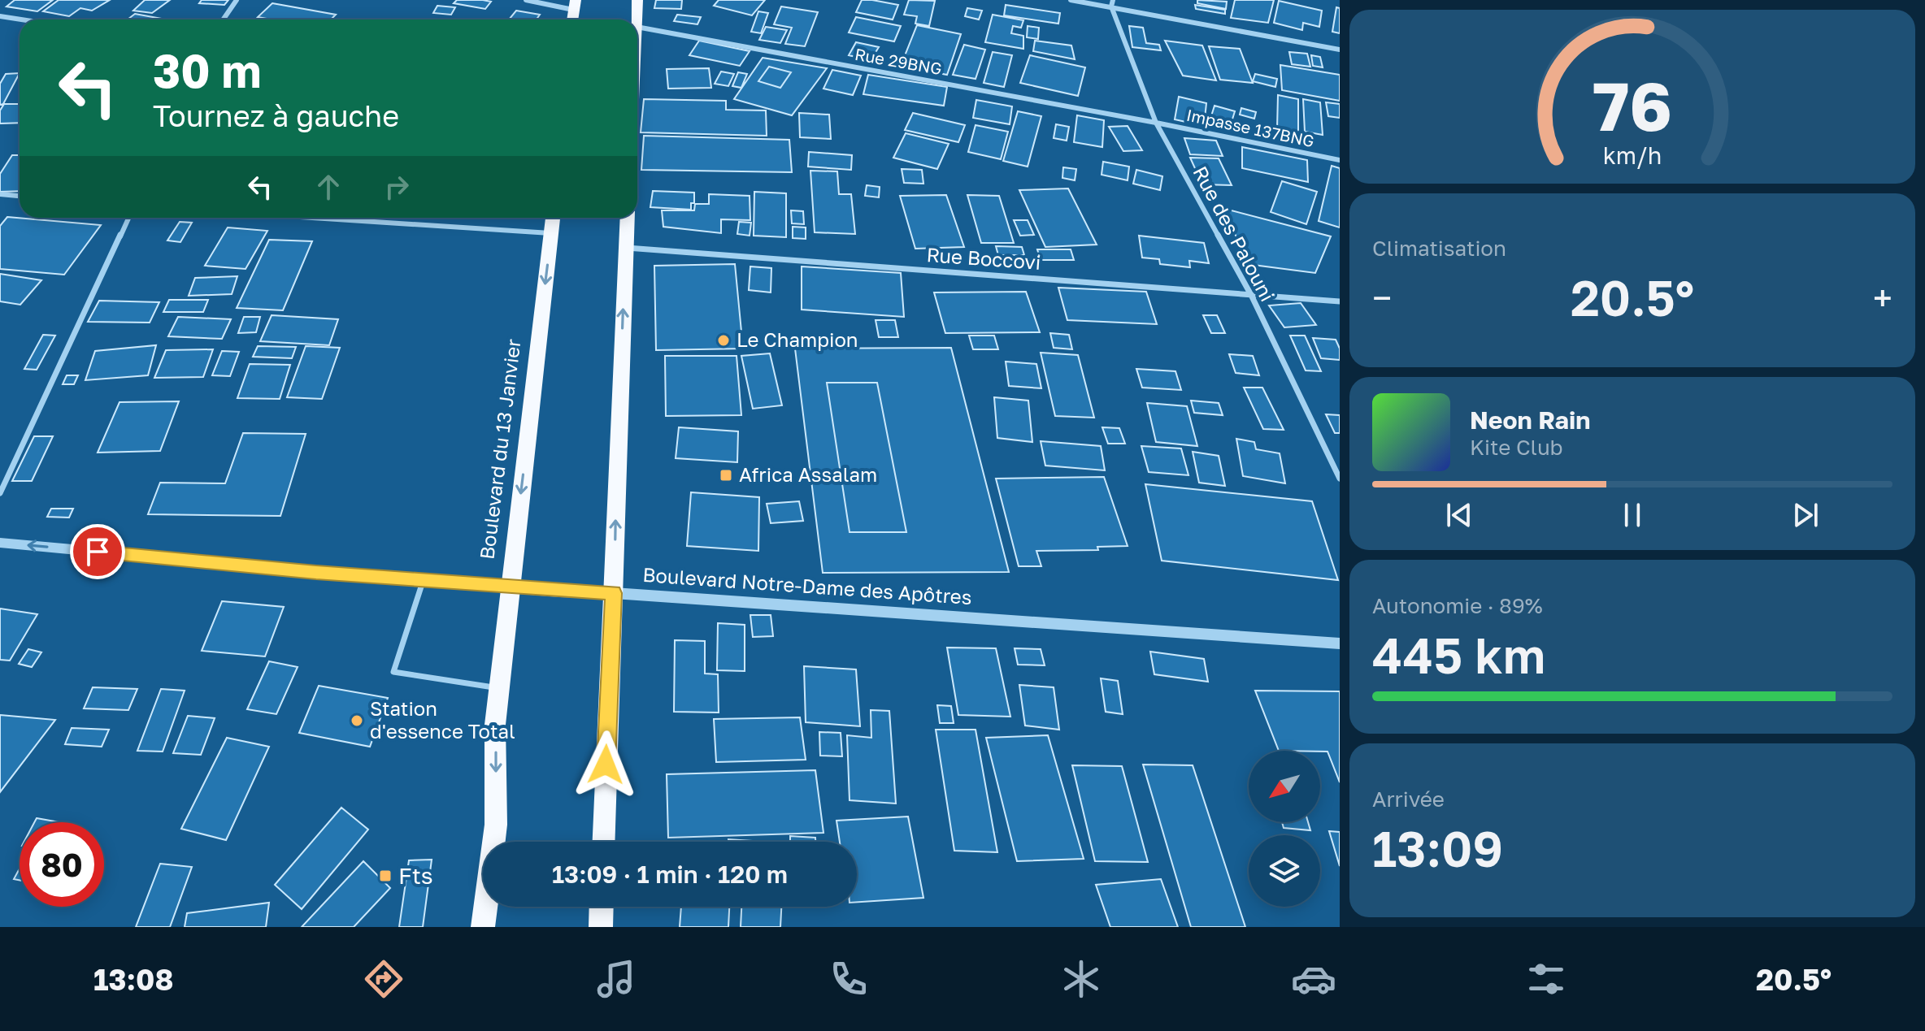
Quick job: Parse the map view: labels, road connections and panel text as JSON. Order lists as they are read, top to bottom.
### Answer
{
  "streets": {
    "highway": ["Boulevard du 13 Janvier"],
    "street": [
      "Rue 29BNG",
      "Impasse 137BNG",
      "Rue des Palouni",
      "Rue Boccovi",
      "Boulevard Notre-Dame des Apôtres"
    ]
  },
  "crossings": [
    ["Rue 29BNG", "Impasse 137BNG"],
    ["Rue 29BNG", "Rue des Palouni"],
    ["Impasse 137BNG", "Rue des Palouni"],
    ["Rue des Palouni", "Rue Boccovi"],
    ["Boulevard du 13 Janvier", "Boulevard Notre-Dame des Apôtres"]
  ],
  "places": {
    "other": ["Le Champion", "Station d'essence Total"],
    "transit": ["Africa Assalam", "Fts"]
  },
  "north": "bottom left",
  "page": {
    "turn": ["30 m", "Tournez à gauche"],
    "tile": [
      "Climatisation",
      ["Autonomie · 89%", "445 km"],
      ["Arrivée", "13:09"]
    ],
    "heat": ["−", "20.5°", "+"],
    "song": ["Neon Rain", "Kite Club"],
    "limit": "80",
    "trip": "13:09 · 1 min · 120 m",
    "tabs": ["13:08", "20.5°"],
    "gauge": ["76", "km/h"]
  }
}
